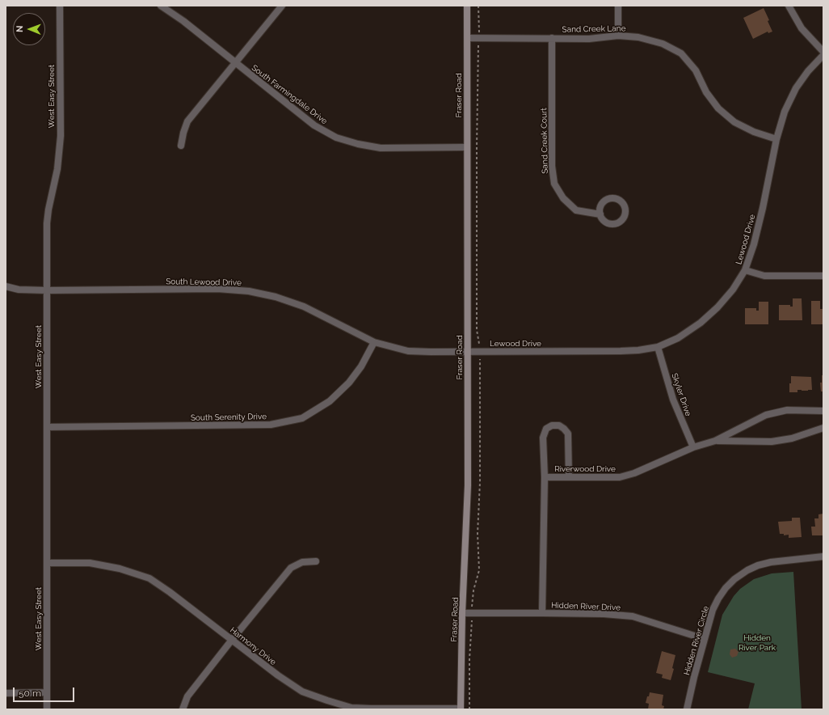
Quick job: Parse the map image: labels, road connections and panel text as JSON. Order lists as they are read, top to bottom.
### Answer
{
  "streets": {
    "street": [
      "Sand Creek Lane",
      "South Farmingdale Drive",
      "Fraser Road",
      "West Easy Street",
      "Sand Creek Court",
      "Lewood Drive",
      "South Lewood Drive",
      "Skyler Drive",
      "South Serenity Drive",
      "Riverwood Drive",
      "Hidden River Drive",
      "Hidden River Circle",
      "Harmony Drive"
    ]
  },
  "crossings": [
    ["Sand Creek Lane", "Fraser Road"],
    ["Sand Creek Lane", "Sand Creek Court"],
    ["Sand Creek Lane", "Lewood Drive"],
    ["South Farmingdale Drive", "Fraser Road"],
    ["Fraser Road", "Lewood Drive"],
    ["Fraser Road", "South Lewood Drive"],
    ["Fraser Road", "Hidden River Drive"],
    ["Fraser Road", "Harmony Drive"],
    ["West Easy Street", "South Lewood Drive"],
    ["West Easy Street", "South Serenity Drive"],
    ["West Easy Street", "Harmony Drive"],
    ["Lewood Drive", "South Lewood Drive"],
    ["Lewood Drive", "Skyler Drive"],
    ["South Lewood Drive", "South Serenity Drive"],
    ["Skyler Drive", "Riverwood Drive"],
    ["Riverwood Drive", "Hidden River Drive"],
    ["Hidden River Drive", "Hidden River Circle"]
  ],
  "parks": ["Hidden River Park"],
  "scale_bar": "50 m",
  "north": "left"
}
